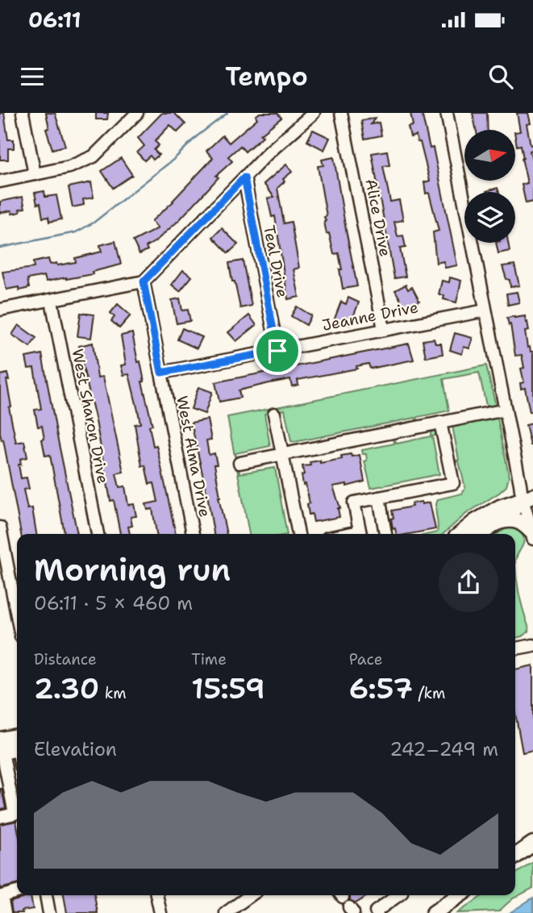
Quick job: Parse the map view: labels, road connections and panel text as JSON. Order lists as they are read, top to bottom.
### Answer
{
  "streets": {
    "street": [
      "Alice Drive",
      "Teal Drive",
      "Jeanne Drive",
      "West Sharon Drive",
      "West Alma Drive"
    ]
  },
  "crossings": [
    ["Alice Drive", "Jeanne Drive"],
    ["Teal Drive", "Jeanne Drive"],
    ["Jeanne Drive", "West Alma Drive"]
  ],
  "north": "right",
  "page": {
    "status": "06:11",
    "header": "Tempo",
    "heading": ["Morning run", "06:11 · 5 × 460 m"],
    "stats": [
      ["Distance", "2.30 km"],
      ["Time", "15:59"],
      ["Pace", "6:57 /km"]
    ],
    "chart": ["Elevation", "242–249 m"]
  }
}
